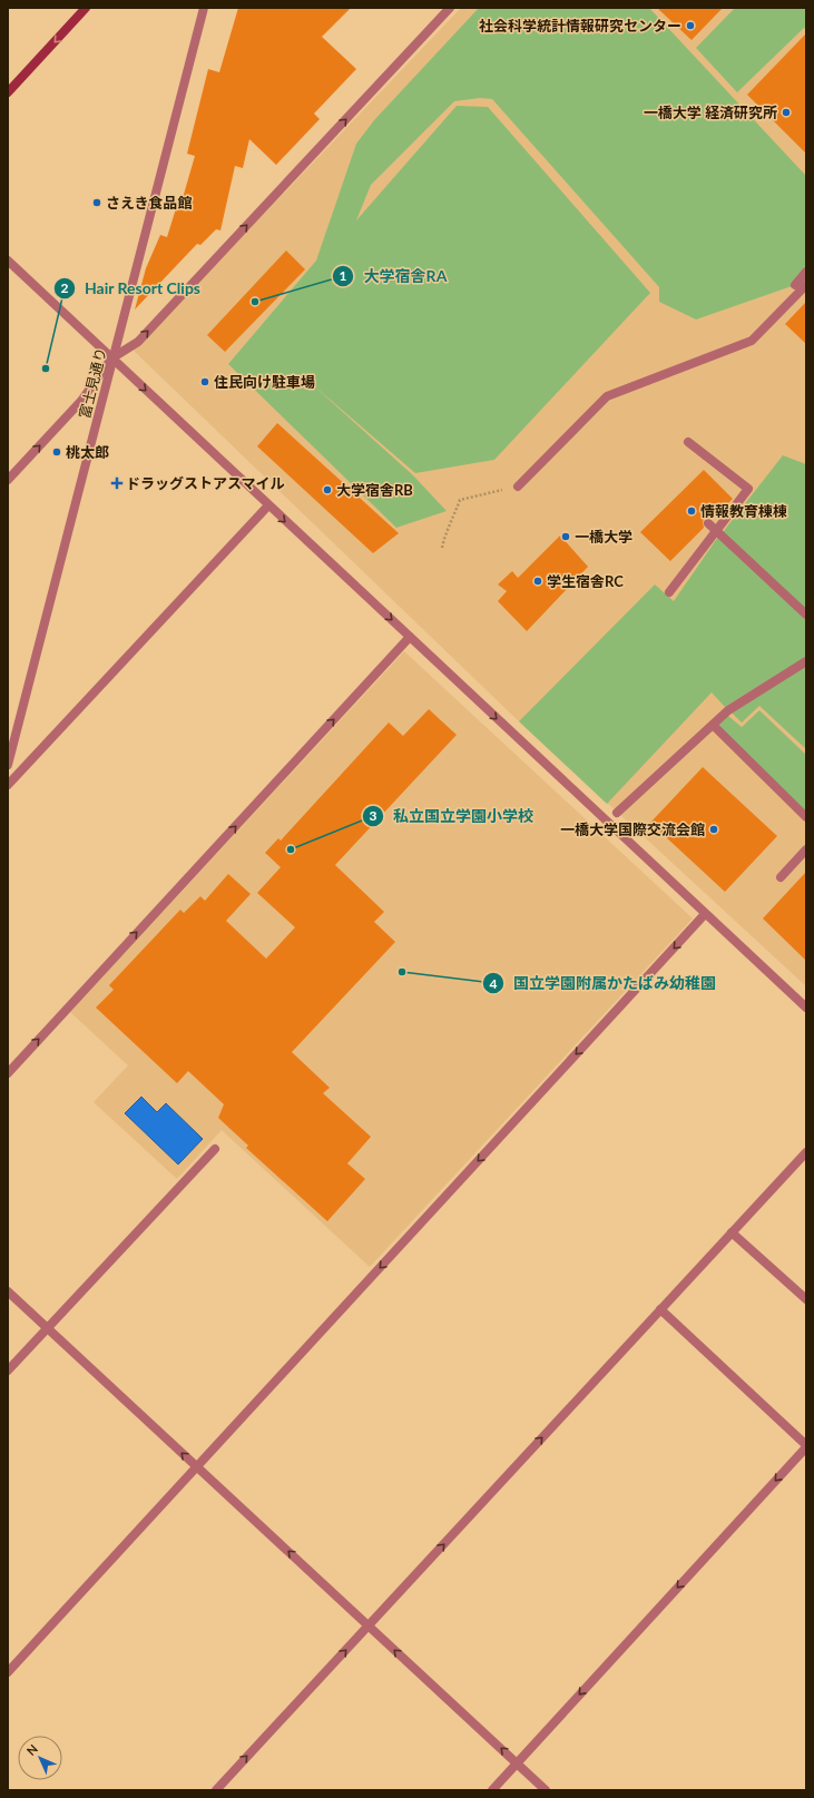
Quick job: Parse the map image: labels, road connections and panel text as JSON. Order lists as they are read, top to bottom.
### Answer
{
  "streets": {
    "street": ["富士見通り"]
  },
  "places": {
    "other": [
      "社会科学統計情報研究センター",
      "一橋大学 経済研究所",
      "さえき食品館",
      "大学宿舎RA",
      "Hair Resort Clips",
      "住民向け駐車場",
      "桃太郎",
      "大学宿舎RB",
      "情報教育棟棟",
      "一橋大学",
      "学生宿舎RC",
      "一橋大学国際交流会館",
      "私立国立学園小学校",
      "国立学園附属かたばみ幼稚園"
    ],
    "health": ["ドラッグストアスマイル"]
  },
  "north": "top left"
}
